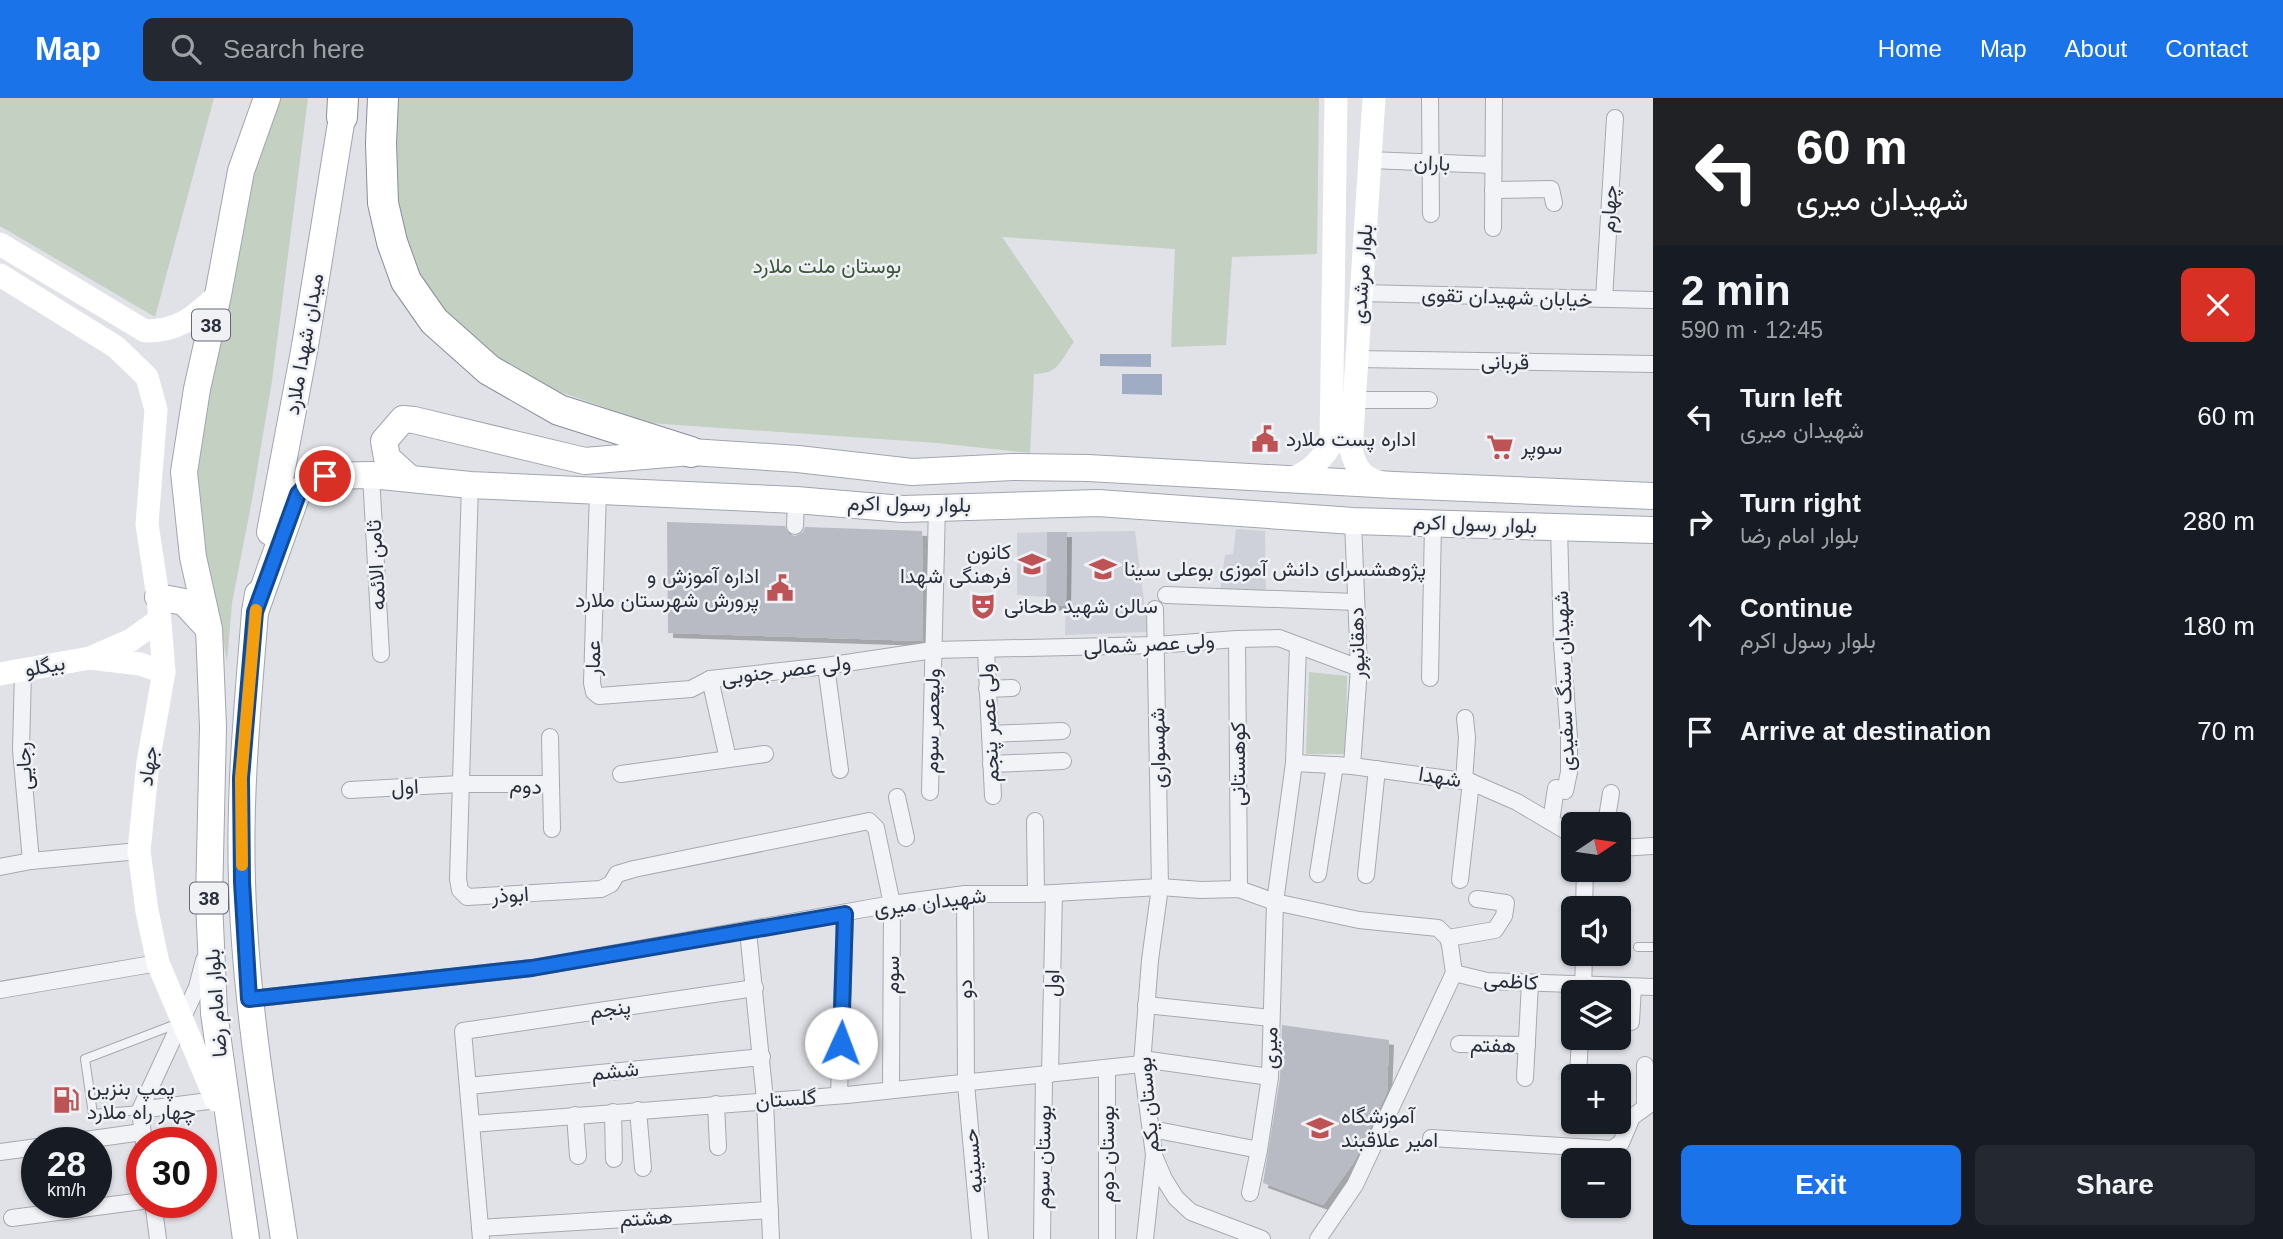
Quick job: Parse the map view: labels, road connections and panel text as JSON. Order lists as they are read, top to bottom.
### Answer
{
  "streets": {
    "main road": [
      "بلوار مرشدی",
      "38",
      "میدان شهدا ملارد",
      "بلوار رسول اکرم",
      "بیگلو",
      "جهاد",
      "بلوار امام رضا"
    ],
    "street": [
      "باران",
      "چهارم",
      "خیابان شهیدان تقوی",
      "قربانی",
      "ثامن الائمه",
      "دهقانپور",
      "ولی عصر شمالی",
      "عمار",
      "ولی عصر جنوبی",
      "شهیدان سنگ سفیدی",
      "ولیعصر سوم",
      "ولی عصر پنجم",
      "شهسواری",
      "کوهستانی",
      "رجایی",
      "شهدا",
      "دوم",
      "اول",
      "ابوذر",
      "شهیدان میری",
      "سوم",
      "کاظمی",
      "دو",
      "پنجم",
      "هفتم",
      "میری",
      "ششم",
      "گلستان",
      "بوستان یکم",
      "بوستان دوم",
      "بوستان سوم",
      "حسینیه",
      "هشتم"
    ]
  },
  "crossings": [
    ["باران", "بلوار مرشدی"],
    ["چهارم", "خیابان شهیدان تقوی"],
    ["بلوار مرشدی", "خیابان شهیدان تقوی"],
    ["بلوار مرشدی", "قربانی"],
    ["38", "بلوار امام رضا"],
    ["میدان شهدا ملارد", "بلوار رسول اکرم"],
    ["میدان شهدا ملارد", "بلوار امام رضا"],
    ["بلوار رسول اکرم", "ثامن الائمه"],
    ["بلوار رسول اکرم", "دهقانپور"],
    ["بلوار رسول اکرم", "عمار"],
    ["بلوار رسول اکرم", "شهیدان سنگ سفیدی"],
    ["بلوار رسول اکرم", "ولیعصر سوم"],
    ["بلوار رسول اکرم", "ابوذر"],
    ["بلوار رسول اکرم", "بلوار امام رضا"],
    ["دهقانپور", "ولی عصر شمالی"],
    ["دهقانپور", "شهدا"],
    ["ولی عصر شمالی", "ولی عصر جنوبی"],
    ["ولی عصر شمالی", "ولیعصر سوم"],
    ["ولی عصر شمالی", "ولی عصر پنجم"],
    ["ولی عصر شمالی", "شهسواری"],
    ["ولی عصر شمالی", "کوهستانی"],
    ["عمار", "ولی عصر جنوبی"],
    ["بیگلو", "رجایی"],
    ["ولی عصر جنوبی", "ولیعصر سوم"],
    ["شهیدان سنگ سفیدی", "شهدا"],
    ["شهسواری", "شهیدان میری"],
    ["شهسواری", "بوستان یکم"],
    ["کوهستانی", "شهیدان میری"],
    ["جهاد", "بلوار امام رضا"],
    ["دوم", "اول"],
    ["دوم", "ابوذر"],
    ["اول", "ابوذر"],
    ["اول", "شهیدان میری"],
    ["اول", "گلستان"],
    ["اول", "بوستان سوم"],
    ["شهیدان میری", "سوم"],
    ["شهیدان میری", "دو"],
    ["شهیدان میری", "بلوار امام رضا"],
    ["شهیدان میری", "میری"],
    ["شهیدان میری", "بوستان یکم"],
    ["سوم", "گلستان"],
    ["دو", "گلستان"],
    ["دو", "حسینیه"],
    ["پنجم", "ششم"],
    ["میری", "گلستان"],
    ["گلستان", "بوستان یکم"],
    ["گلستان", "بوستان دوم"],
    ["گلستان", "بوستان سوم"],
    ["گلستان", "حسینیه"]
  ],
  "parks": ["بوستان ملت ملارد"],
  "places": {
    "public building": ["اداره پست ملارد", "اداره آموزش و پرورش شهرستان ملارد"],
    "supermarket": ["سوپر"],
    "school or university": ["کانون فرهنگی شهدا", "پژوهشسرای دانش آموزی بوعلی سینا", "آموزشگاه امیر علاقبند"],
    "theatre": ["سالن شهید طحانی"],
    "fuel station": ["پمپ بنزین چهار راه ملارد"]
  },
  "north": "right",
  "page": {
    "header": "Map",
    "search": "Search here",
    "nav": [
      "Home",
      "Map",
      "About",
      "Contact"
    ],
    "turn": ["60 m", "شهیدان میری"],
    "heading": ["2 min", "590 m · 12:45"],
    "list": [
      {
        "name": "Turn left",
        "note": "شهیدان میری",
        "value": "60 m"
      },
      {
        "name": "Turn right",
        "note": "بلوار امام رضا",
        "value": "280 m"
      },
      {
        "name": "Continue",
        "note": "بلوار رسول اکرم",
        "value": "180 m"
      },
      {
        "name": "Arrive at destination",
        "value": "70 m"
      }
    ],
    "map_buttons": ["+", "−"],
    "speed": "28 km/h",
    "limit": "30",
    "buttons": ["Exit", "Share"]
  }
}
